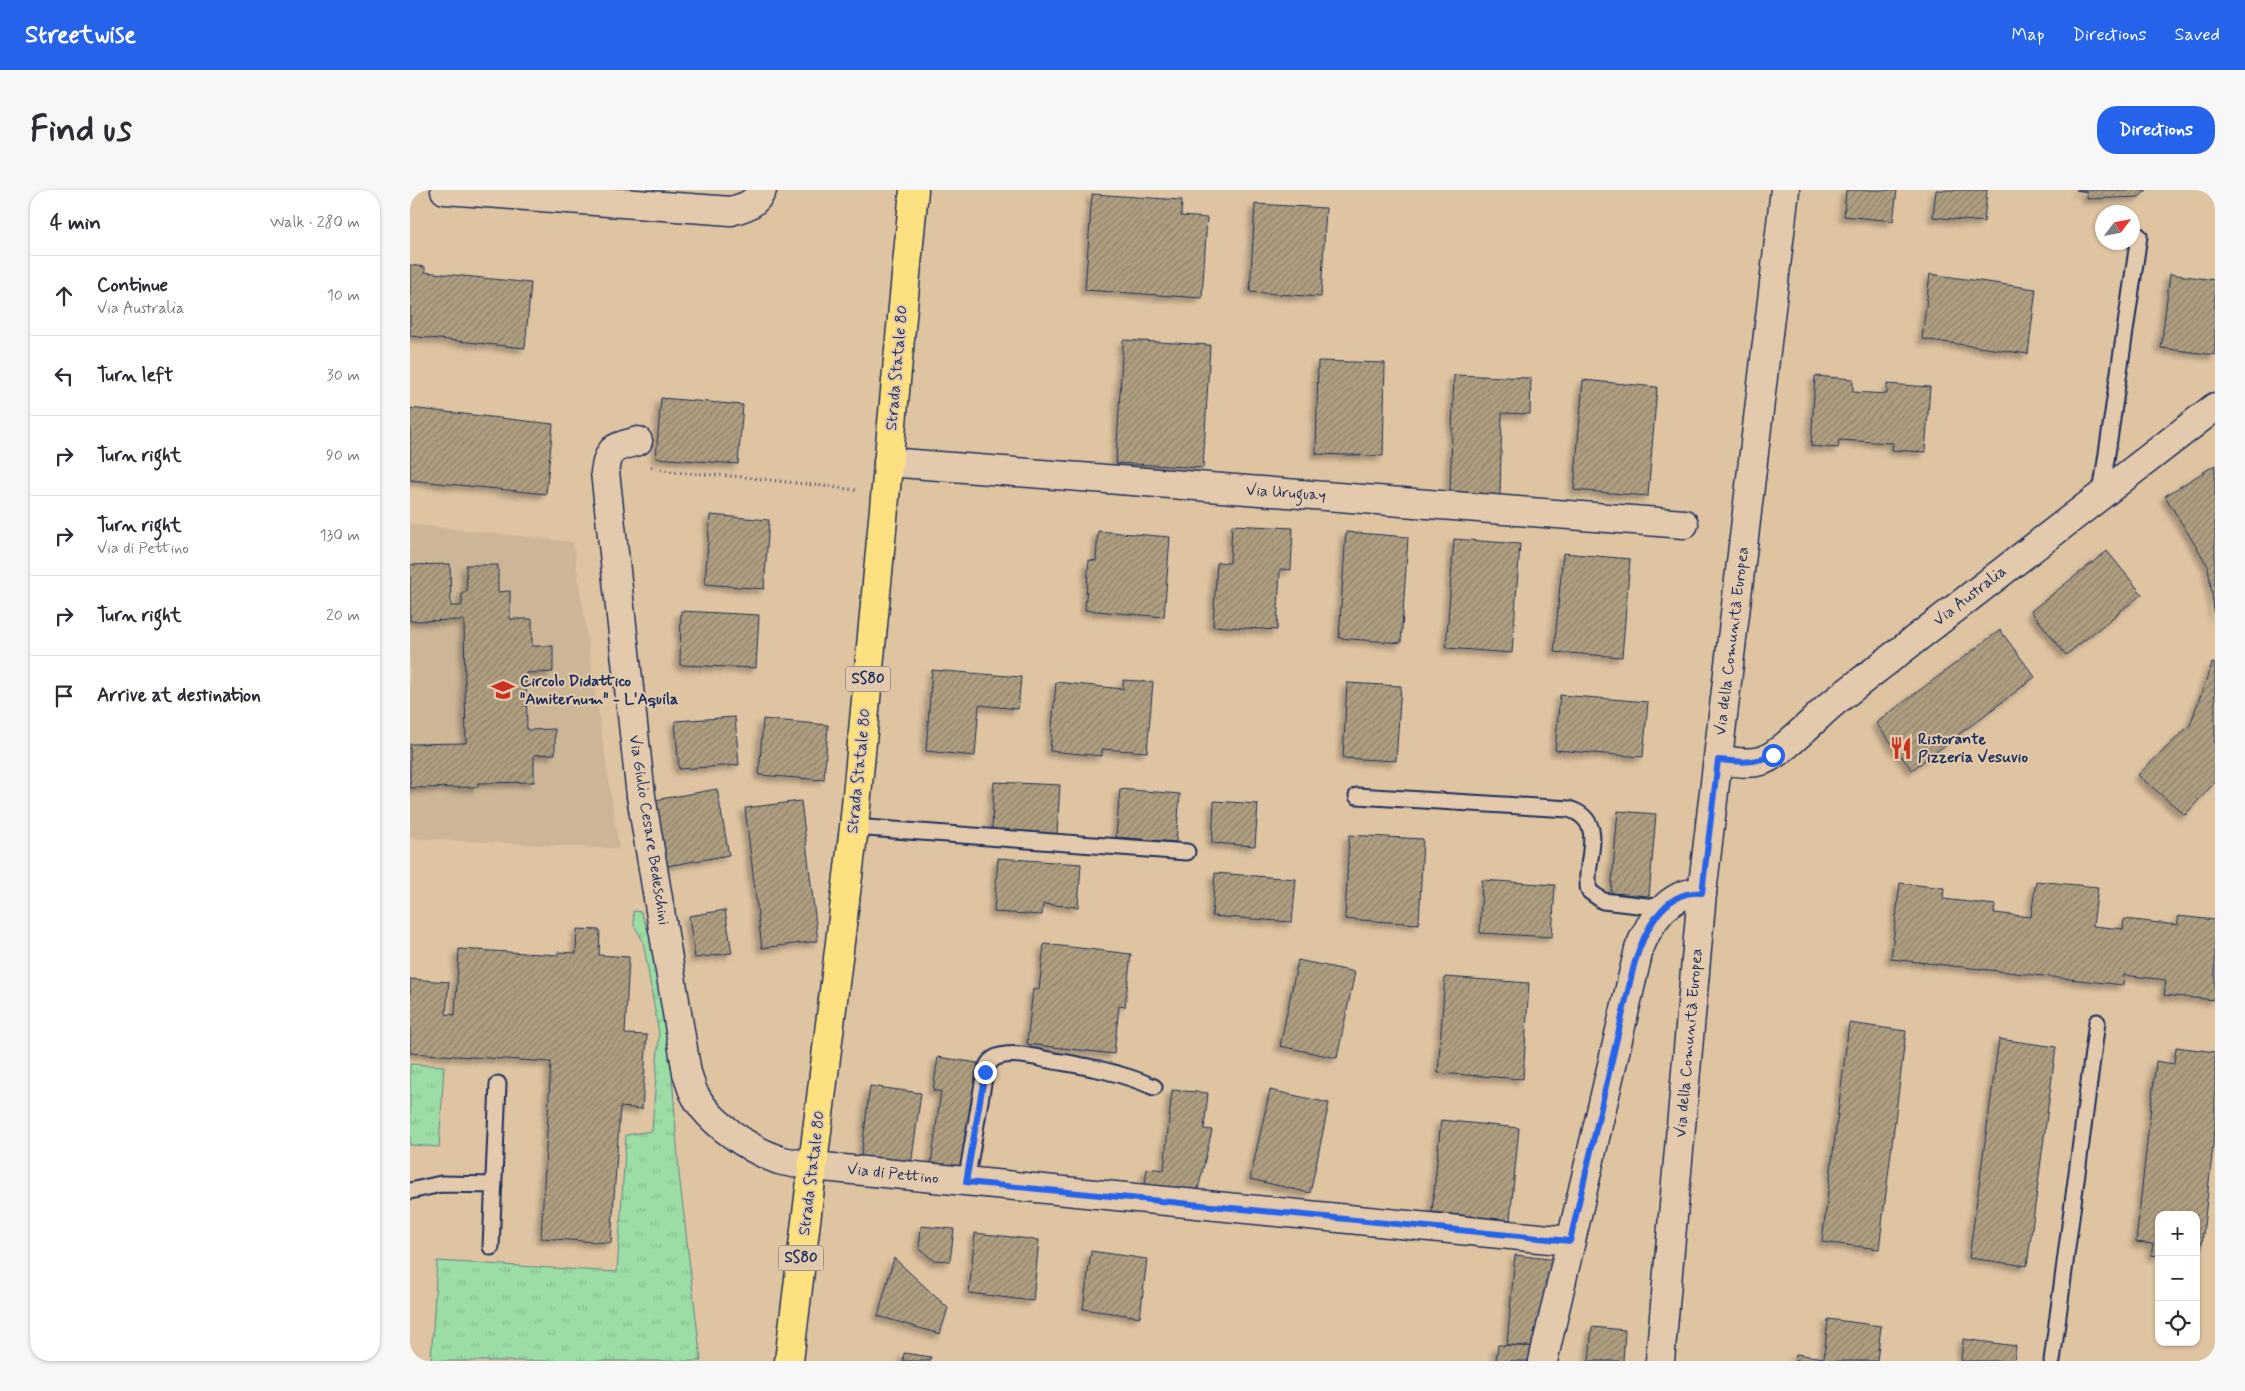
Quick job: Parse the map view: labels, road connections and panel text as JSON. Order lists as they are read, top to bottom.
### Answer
{
  "streets": {
    "main road": ["Strada Statale 80", "SS80"],
    "street": [
      "Via Uruguay",
      "Via Australia",
      "Via della Comunità Europea",
      "Via Giulio Cesare Bedeschini",
      "Via di Pettino"
    ]
  },
  "crossings": [
    ["Strada Statale 80", "Via Uruguay"],
    ["Strada Statale 80", "Via Giulio Cesare Bedeschini"],
    ["Strada Statale 80", "Via di Pettino"],
    ["Via Australia", "Via della Comunità Europea"],
    ["Via Giulio Cesare Bedeschini", "Via di Pettino"]
  ],
  "places": {
    "school or university": ["Circolo Didattico \"Amiternum\" - L'Aquila"],
    "restaurant": ["Ristorante Pizzeria Vesuvio"]
  },
  "north": "top right",
  "page": {
    "header": "Streetwise",
    "nav": ["Map", "Directions", "Saved"],
    "buttons": "Directions",
    "title": "Find us",
    "heading": ["4 min", "Walk · 280 m"],
    "list": [
      ["Continue", "Via Australia", "10 m"],
      ["Turn left", "30 m"],
      ["Turn right", "90 m"],
      ["Turn right", "Via di Pettino", "130 m"],
      ["Turn right", "20 m"],
      "Arrive at destination"
    ],
    "map_buttons": ["+", "−"]
  }
}
